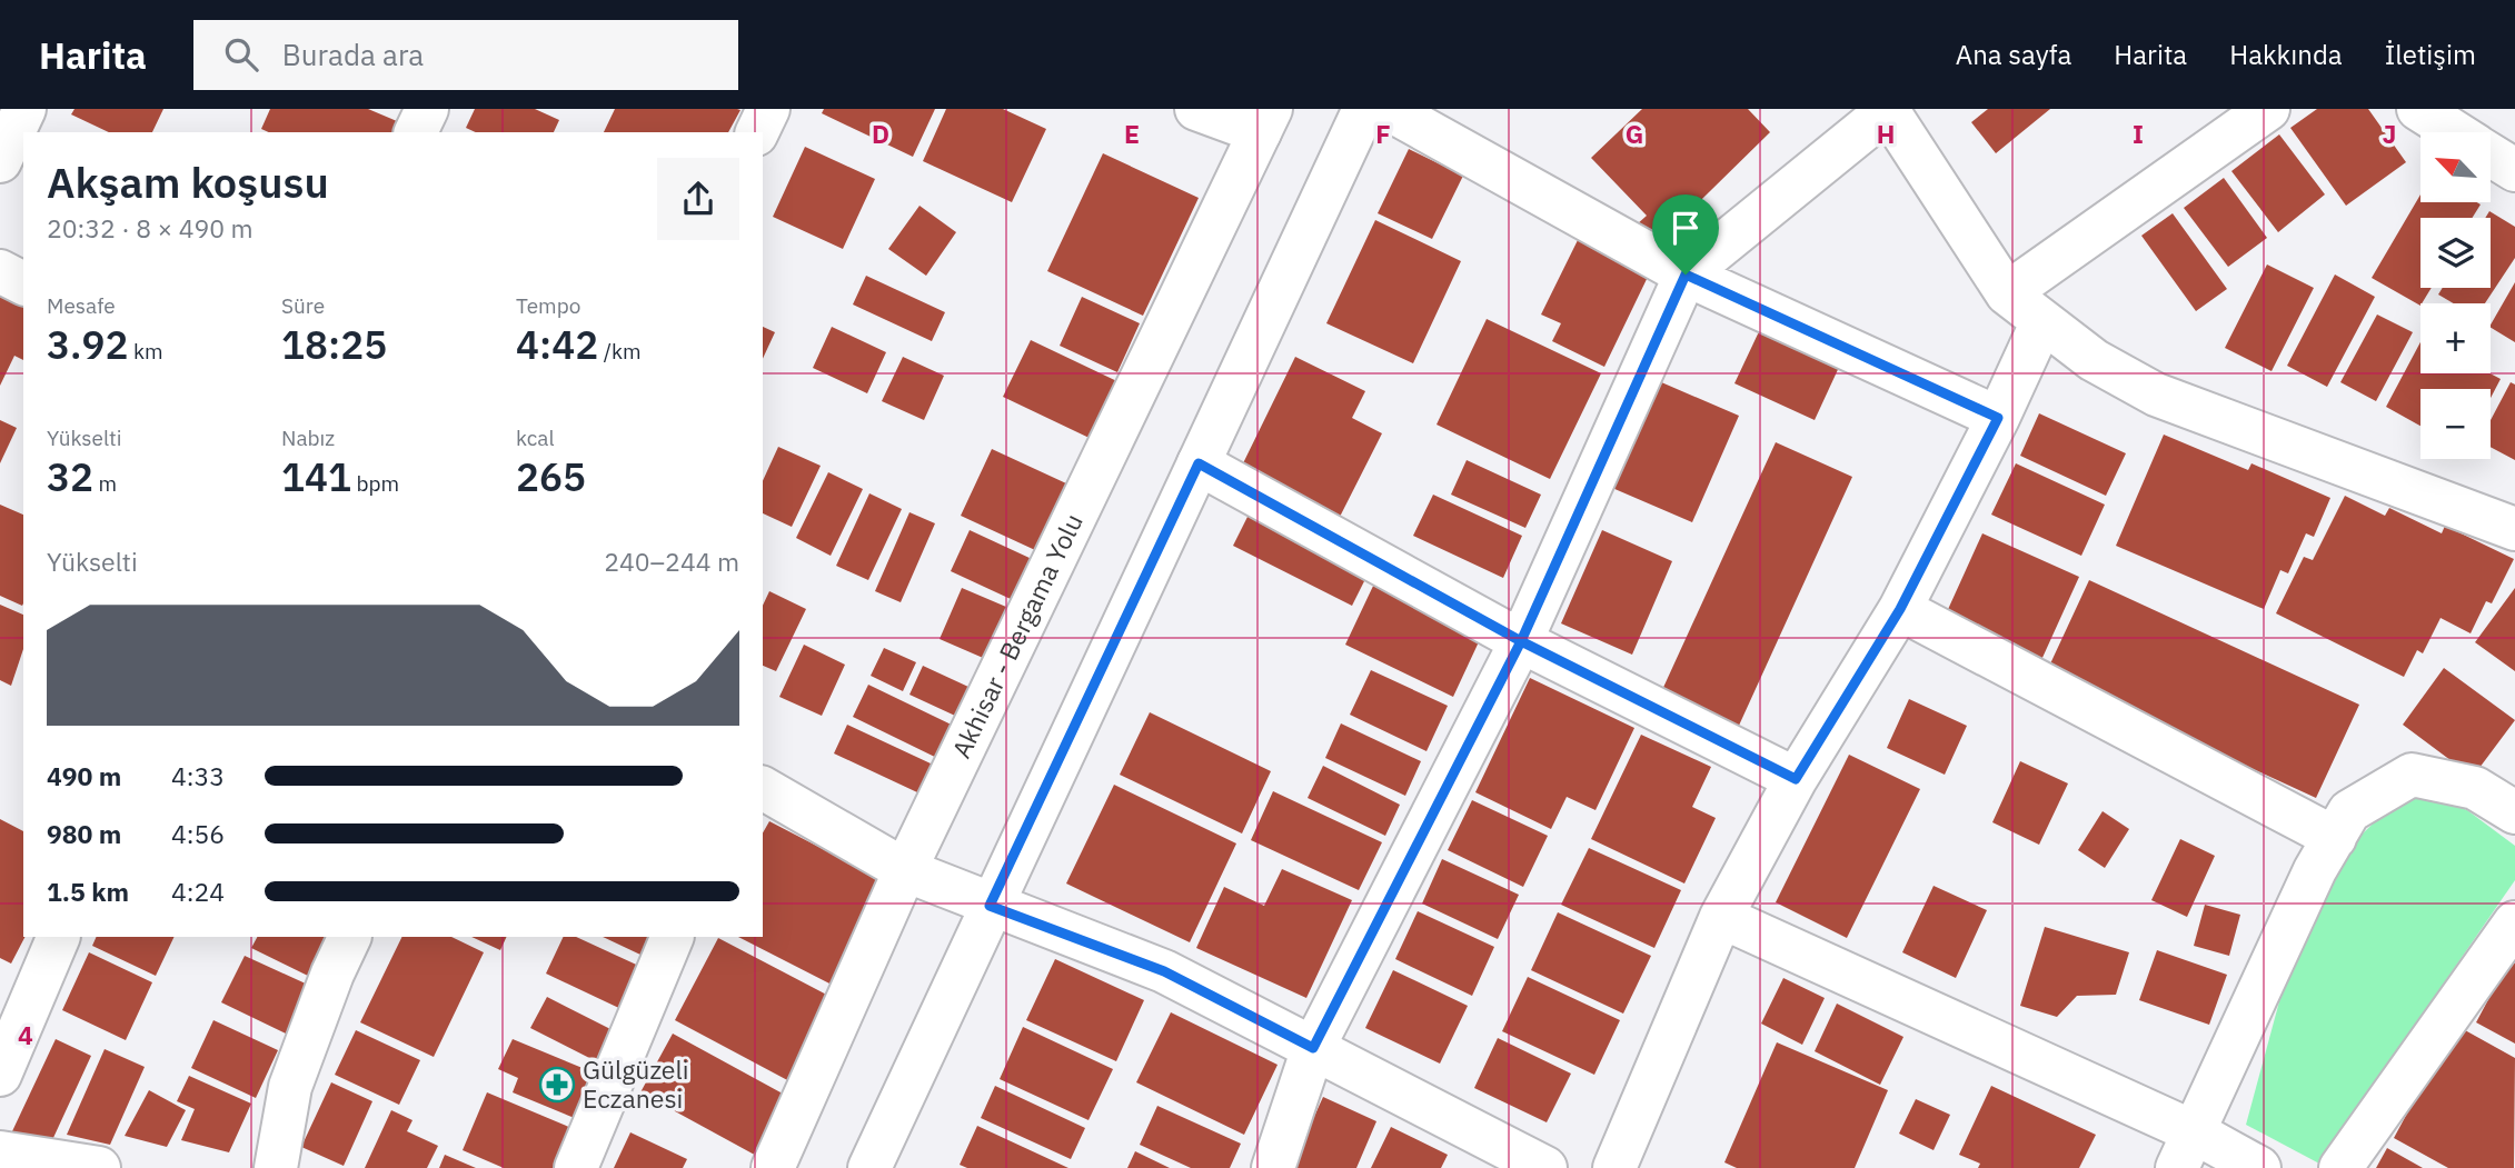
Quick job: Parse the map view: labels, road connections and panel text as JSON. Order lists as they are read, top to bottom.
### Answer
{
  "streets": {
    "street": ["Akhisar - Bergama Yolu"]
  },
  "places": {
    "pharmacy": ["Gülgüzeli Eczanesi"]
  },
  "north": "top left",
  "page": {
    "header": "Harita",
    "search": "Burada ara",
    "nav": [
      "Ana sayfa",
      "Harita",
      "Hakkında",
      "İletişim"
    ],
    "map_buttons": ["+", "−"],
    "heading": ["Akşam koşusu", "20:32 · 8 × 490 m"],
    "stats": [
      ["Mesafe", "3.92 km"],
      ["Süre", "18:25"],
      ["Tempo", "4:42 /km"],
      ["Yükselti", "32 m"],
      ["Nabız", "141 bpm"],
      ["kcal", "265"]
    ],
    "chart": ["Yükselti", "240–244 m"],
    "list": [
      {
        "name": "490 m",
        "note": "4:33"
      },
      {
        "name": "980 m",
        "note": "4:56"
      },
      {
        "name": "1.5 km",
        "note": "4:24"
      }
    ]
  },
  "grid": {
    "columns": [
      "D",
      "E",
      "F",
      "G",
      "H",
      "I",
      "J"
    ],
    "rows": ["4"]
  }
}
